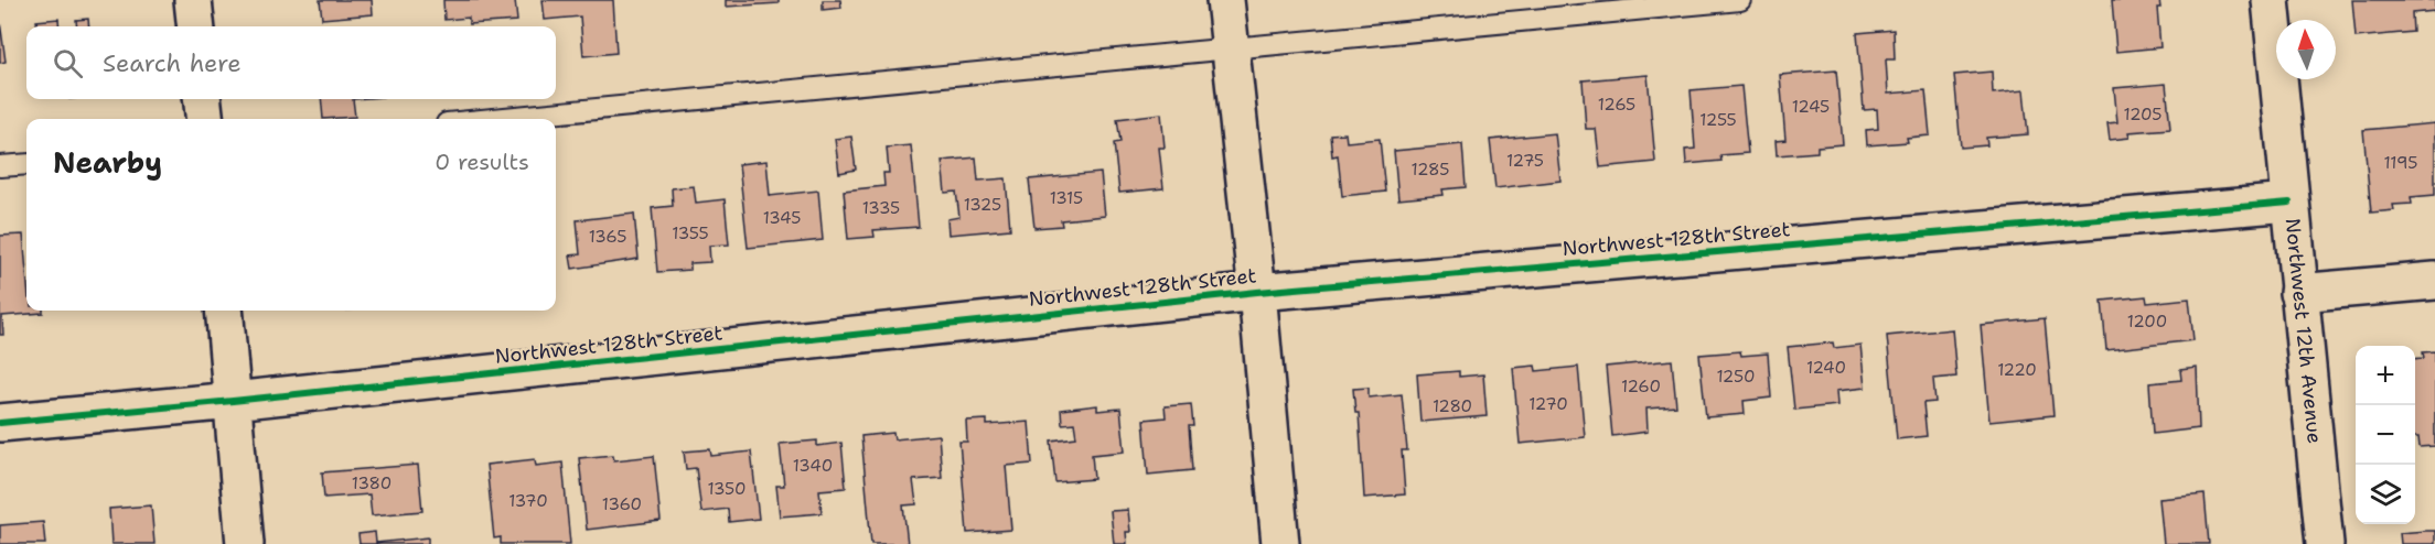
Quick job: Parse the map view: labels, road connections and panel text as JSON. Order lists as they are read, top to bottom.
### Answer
{
  "streets": {
    "street": ["Northwest 128th Street", "Northwest 12th Avenue"]
  },
  "crossings": [
    ["Northwest 128th Street", "Northwest 12th Avenue"]
  ],
  "house_numbers": [
    "1265",
    "1245",
    "1205",
    "1255",
    "1275",
    "1195",
    "1285",
    "1315",
    "1325",
    "1335",
    "1345",
    "1355",
    "1365",
    "1200",
    "1240",
    "1220",
    "1250",
    "1260",
    "1270",
    "1280",
    "1340",
    "1380",
    "1350",
    "1370",
    "1360"
  ],
  "north": "top",
  "page": {
    "search": "Search here",
    "heading": ["Nearby", "0 results"],
    "map_buttons": ["+", "−"]
  }
}
